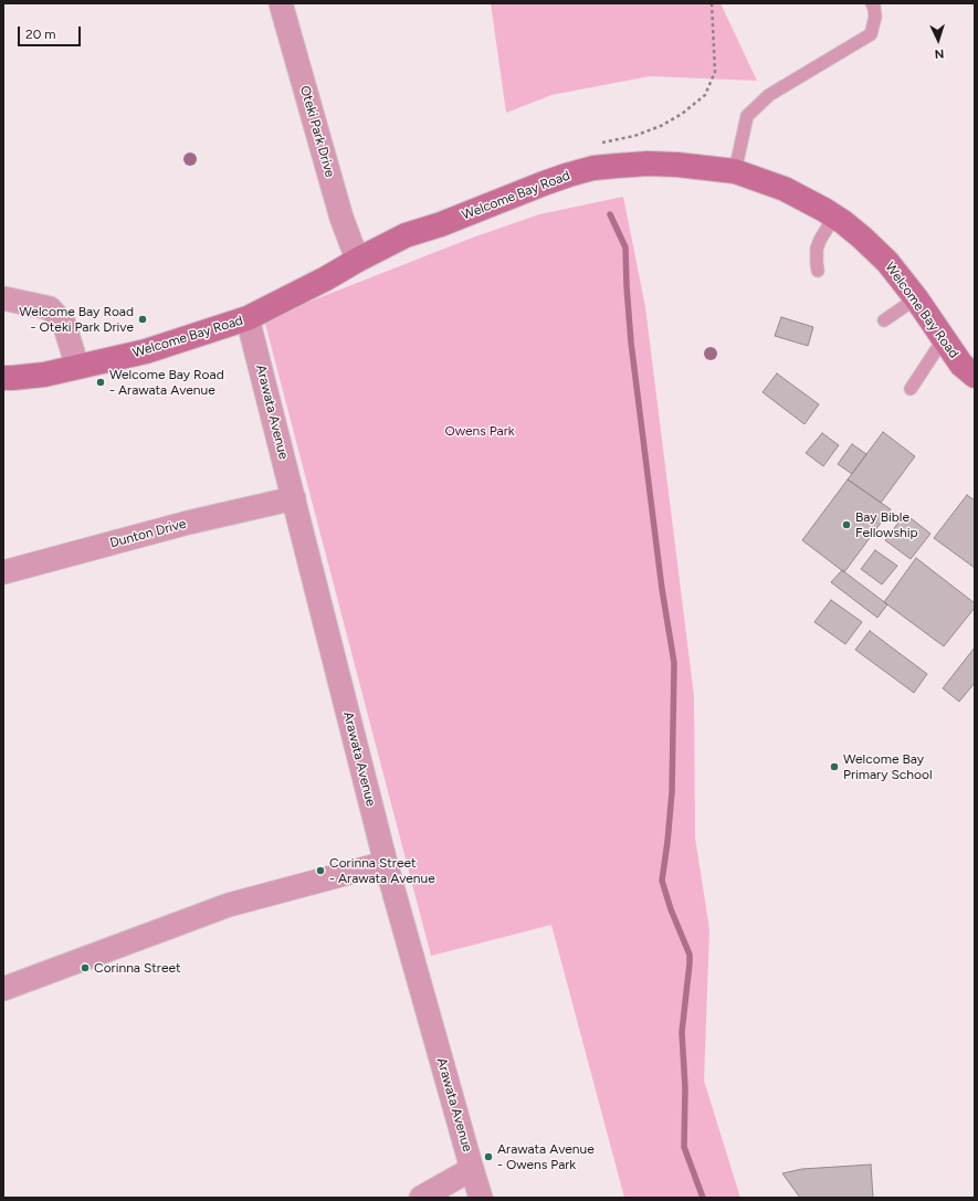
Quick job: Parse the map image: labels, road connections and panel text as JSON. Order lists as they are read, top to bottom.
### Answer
{
  "streets": {
    "main road": ["Welcome Bay Road"],
    "street": ["Oteki Park Drive", "Arawata Avenue", "Dunton Drive"]
  },
  "crossings": [
    ["Oteki Park Drive", "Welcome Bay Road"],
    ["Welcome Bay Road", "Arawata Avenue"],
    ["Arawata Avenue", "Dunton Drive"]
  ],
  "parks": ["Owens Park"],
  "places": [
    "Welcome Bay Road - Oteki Park Drive",
    "Welcome Bay Road - Arawata Avenue",
    "Bay Bible Fellowship",
    "Welcome Bay Primary School",
    "Corinna Street - Arawata Avenue",
    "Corinna Street",
    "Arawata Avenue - Owens Park"
  ],
  "scale_bar": "20 m",
  "north": "bottom"
}
